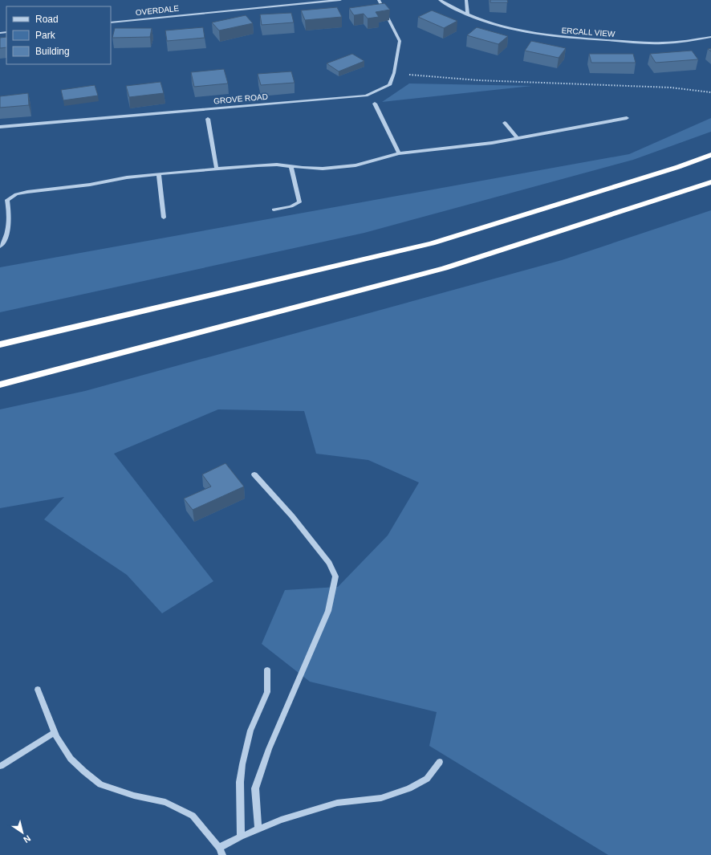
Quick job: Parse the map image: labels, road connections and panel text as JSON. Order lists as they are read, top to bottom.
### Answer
{
  "streets": {
    "street": ["OVERDALE", "ERCALL VIEW", "GROVE ROAD"]
  },
  "legend": ["Road", "Park", "Building"],
  "north": "bottom right"
}
